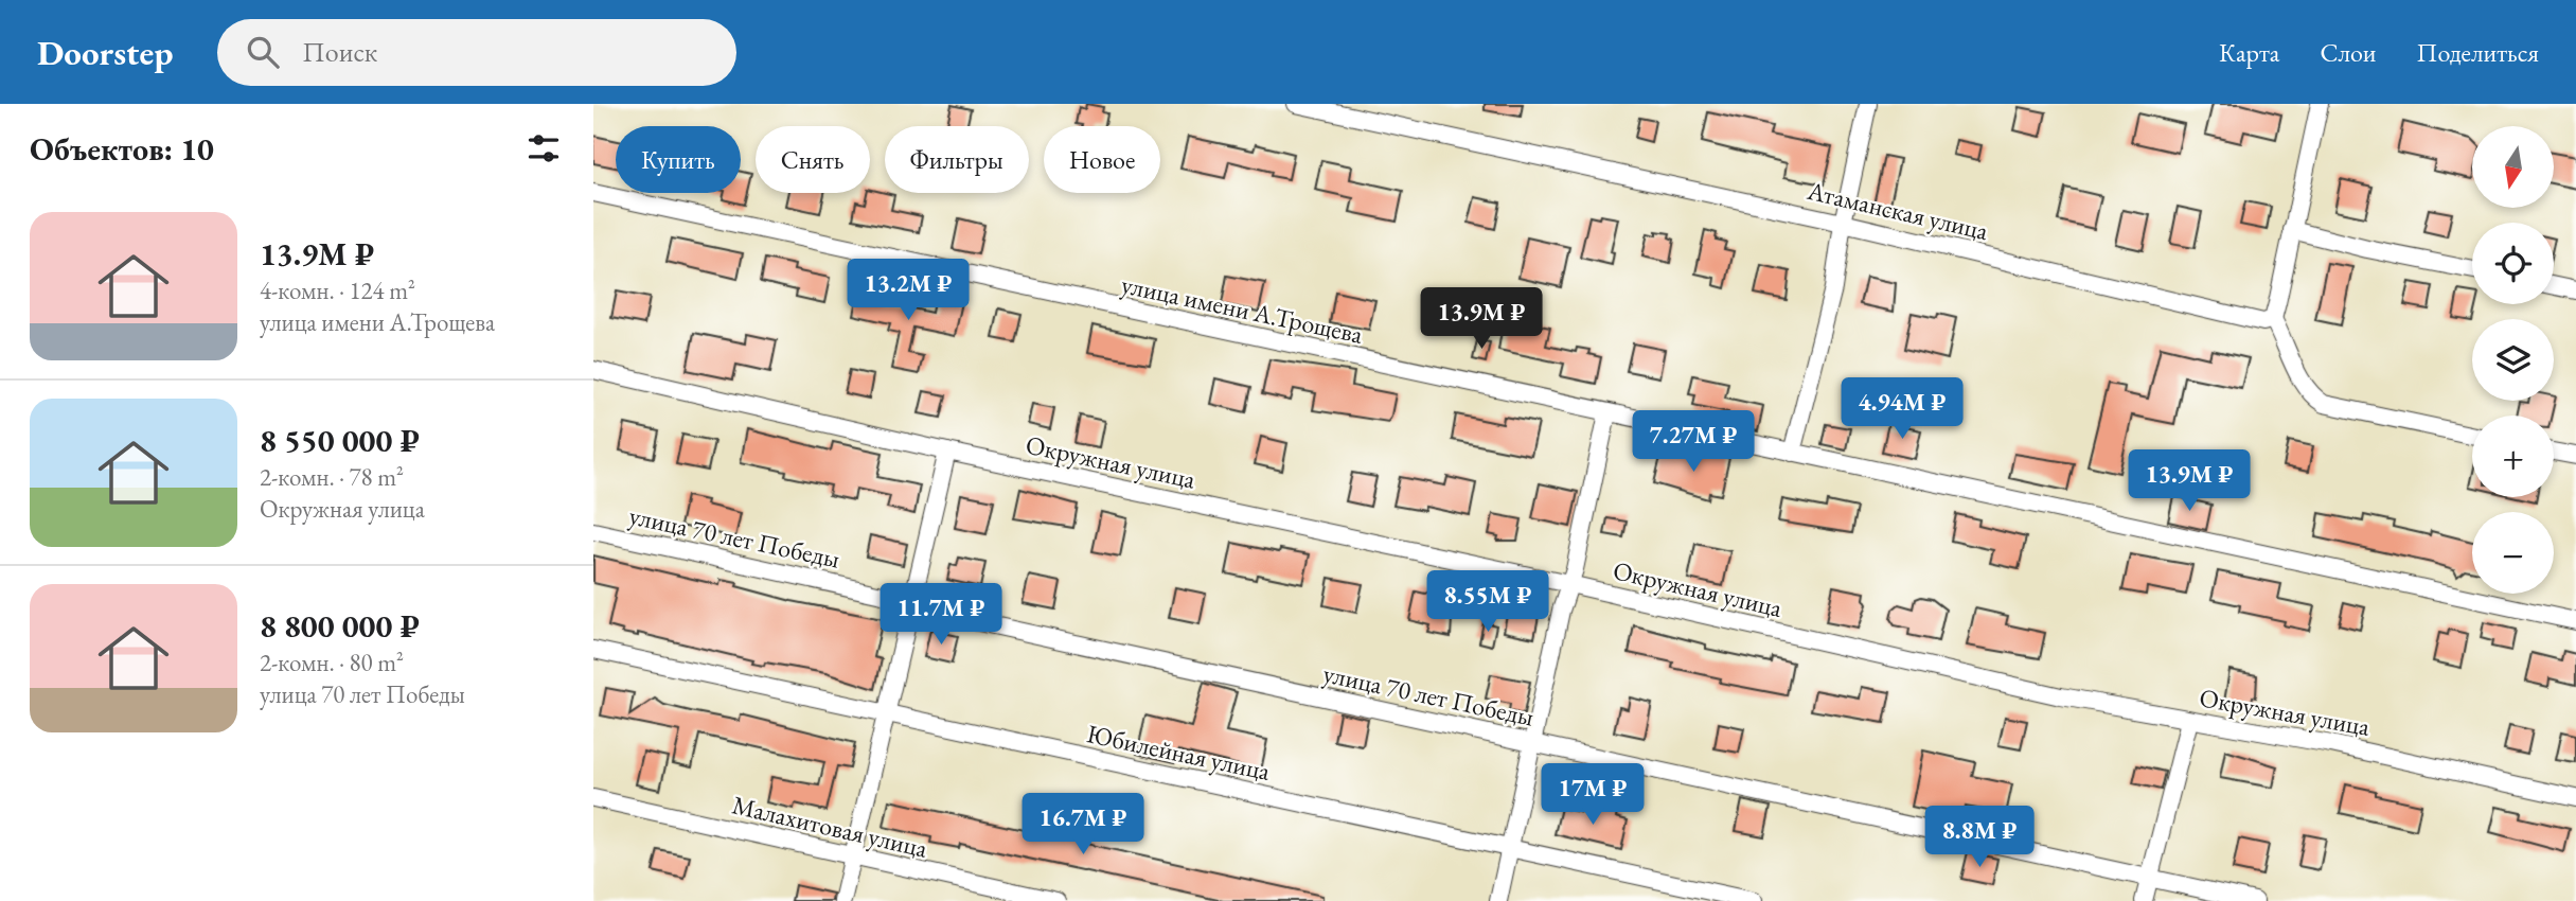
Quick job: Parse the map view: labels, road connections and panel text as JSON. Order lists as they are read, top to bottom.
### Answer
{
  "streets": {
    "street": [
      "Атаманская улица",
      "улица имени А.Трощева",
      "Окружная улица",
      "улица 70 лет Победы",
      "Юбилейная улица",
      "Малахитовая улица"
    ]
  },
  "north": "bottom",
  "page": {
    "header": "Doorstep",
    "search": "Поиск",
    "nav": ["Карта", "Слои", "Поделиться"],
    "heading": "Объектов: 10",
    "map_buttons": ["+", "−"],
    "chip": [
      "Купить",
      "Снять",
      "Фильтры",
      "Новое"
    ],
    "list": [
      {
        "name": "13.9M ₽",
        "note": "4-комн. · 124 m² · улица имени А.Трощева"
      },
      {
        "name": "8 550 000 ₽",
        "note": "2-комн. · 78 m² · Окружная улица"
      },
      {
        "name": "8 800 000 ₽",
        "note": "2-комн. · 80 m² · улица 70 лет Победы"
      }
    ],
    "price": [
      "13.2M ₽",
      "13.9M ₽",
      "4.94M ₽",
      "7.27M ₽",
      "13.9M ₽",
      "8.55M ₽",
      "11.7M ₽",
      "17M ₽",
      "16.7M ₽",
      "8.8M ₽"
    ]
  }
}
